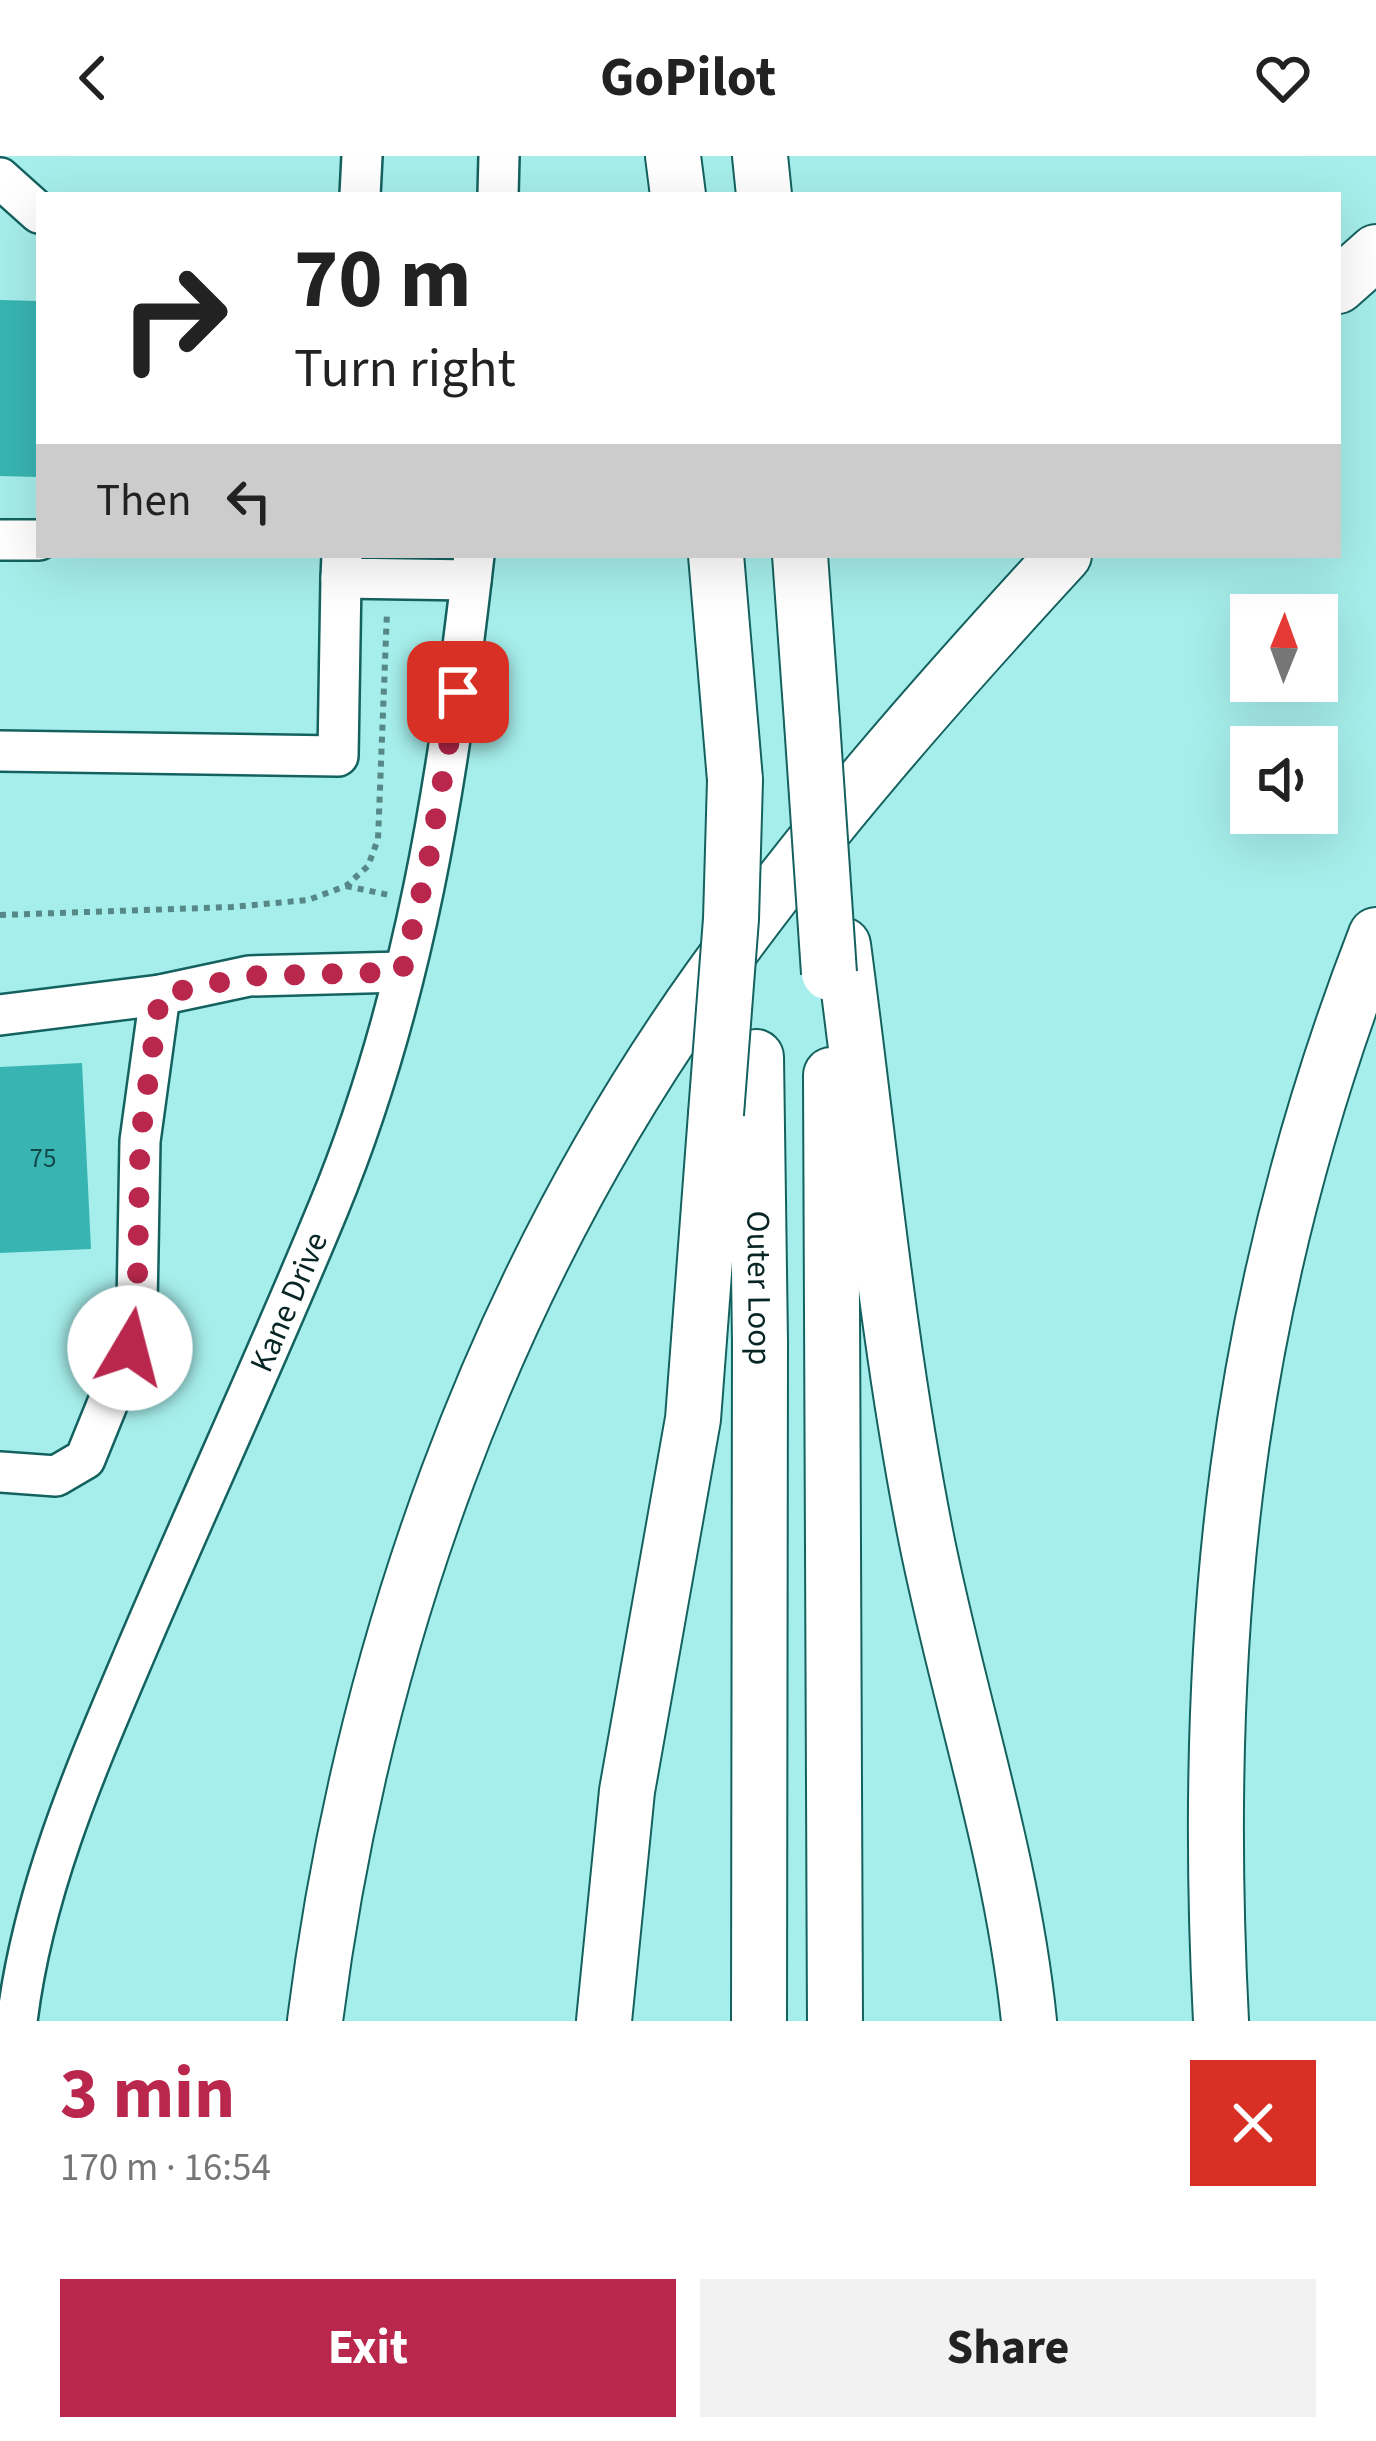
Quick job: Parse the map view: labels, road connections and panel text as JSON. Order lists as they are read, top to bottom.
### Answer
{
  "streets": {
    "highway": ["Outer Loop"],
    "street": ["Kane Drive"]
  },
  "house_numbers": ["75"],
  "north": "top",
  "page": {
    "header": "GoPilot",
    "turn": ["70 m", "Turn right"],
    "then": "Then",
    "heading": ["3 min", "170 m · 16:54"],
    "buttons": ["Exit", "Share"]
  }
}
